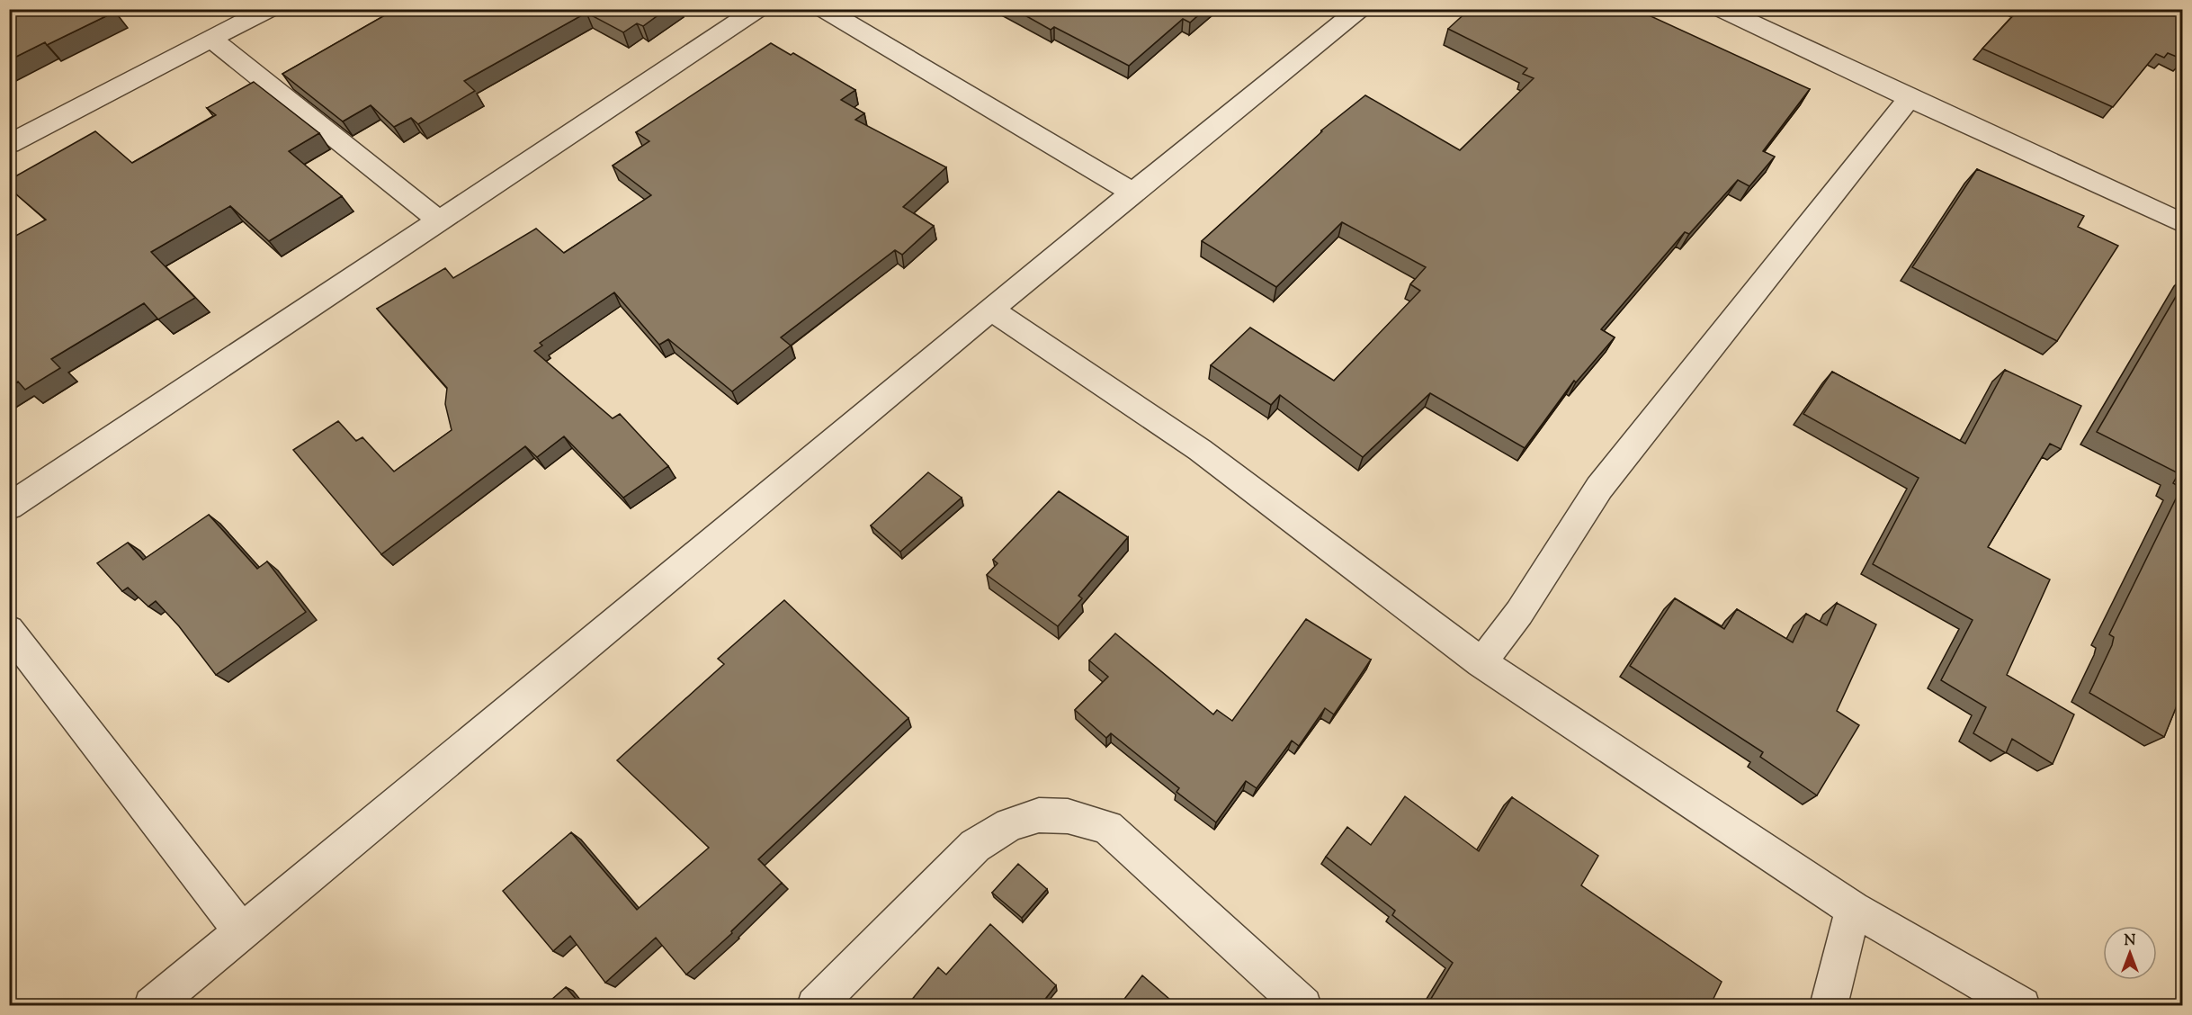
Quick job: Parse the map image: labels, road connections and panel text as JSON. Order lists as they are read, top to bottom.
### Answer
{
  "north": "top"
}
